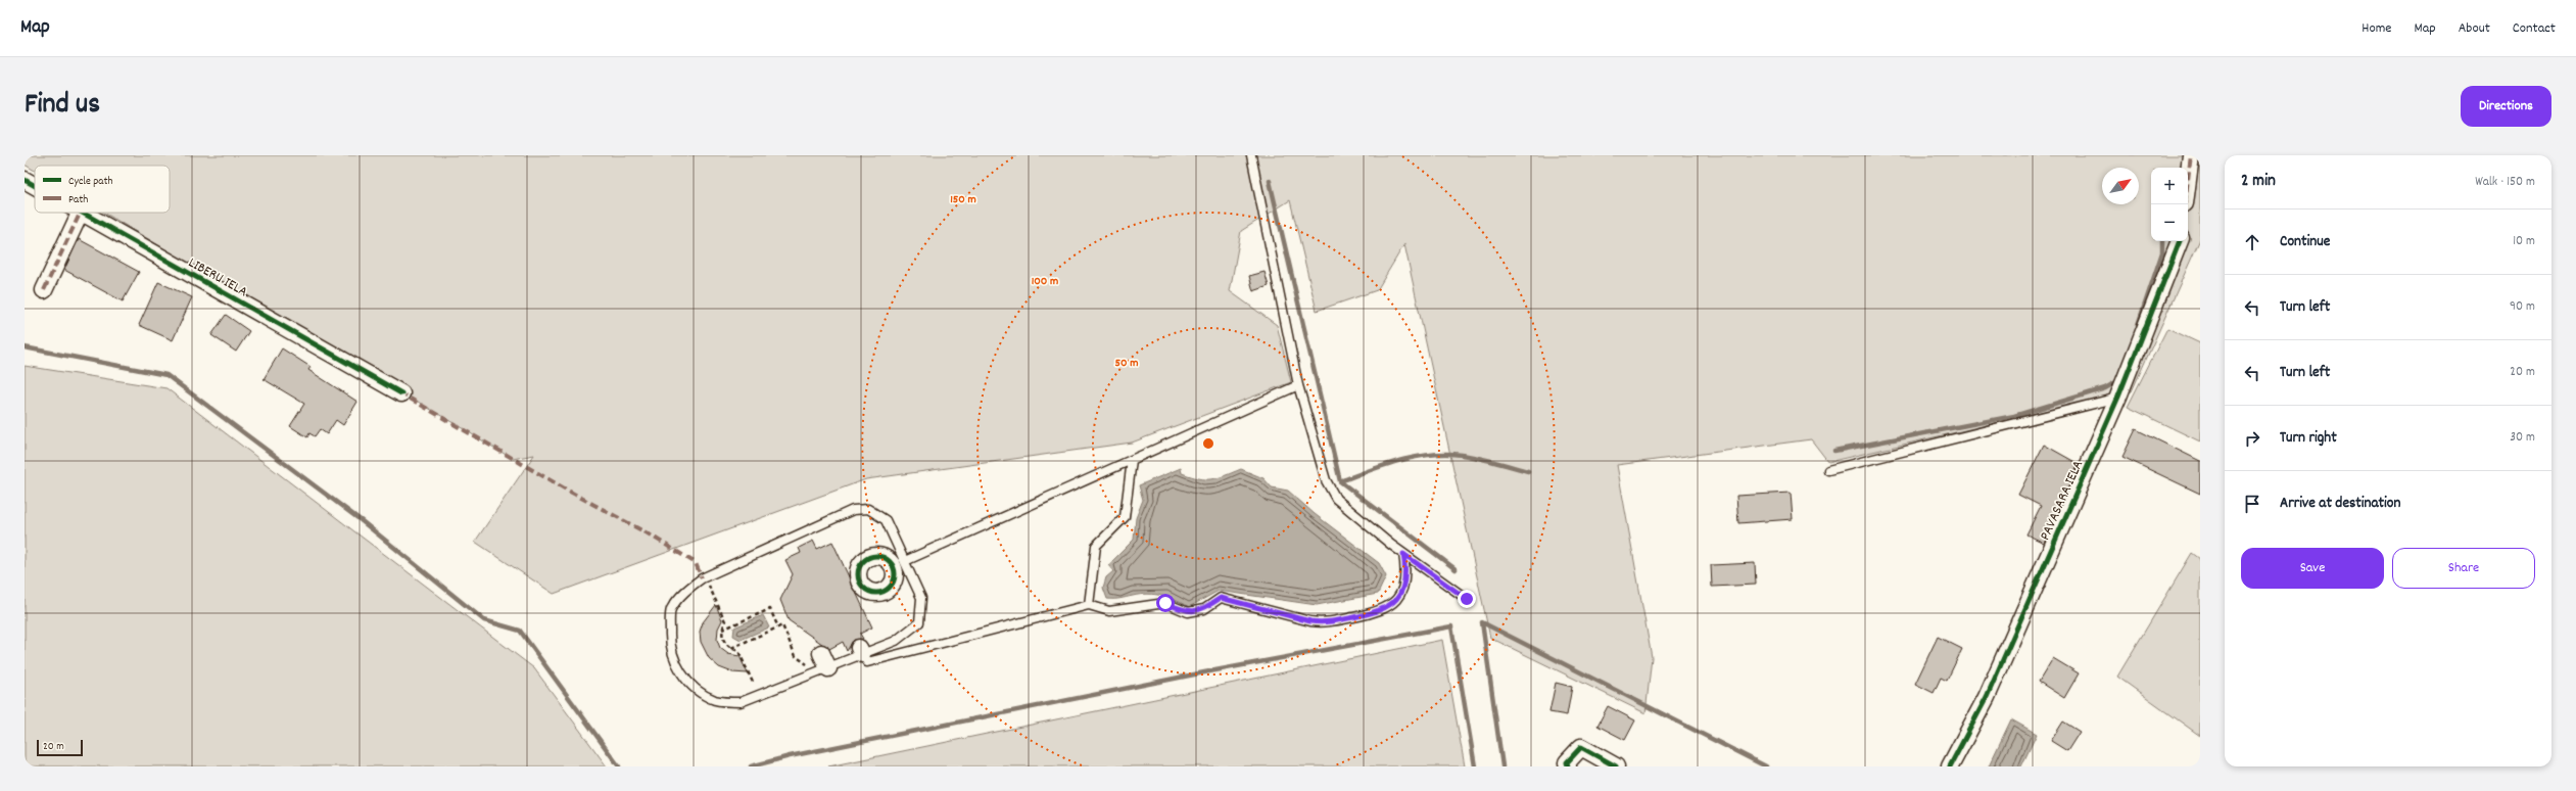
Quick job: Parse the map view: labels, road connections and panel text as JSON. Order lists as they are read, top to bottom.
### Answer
{
  "streets": {
    "street": ["LIBERU IELA", "PAVASARA IELA"]
  },
  "legend": ["Cycle path", "Path"],
  "scale_bar": "20 m",
  "north": "top right",
  "page": {
    "header": "Map",
    "nav": [
      "Home",
      "Map",
      "About",
      "Contact"
    ],
    "title": "Find us",
    "buttons": [
      "Directions",
      ["Save", "Share"]
    ],
    "heading": ["2 min", "Walk · 150 m"],
    "map_buttons": ["+", "−"],
    "list": [
      ["Continue", "10 m"],
      ["Turn left", "90 m"],
      ["Turn left", "20 m"],
      ["Turn right", "30 m"],
      "Arrive at destination"
    ],
    "scale": "20 m"
  },
  "rings": ["150 m", "100 m", "50 m"]
}
